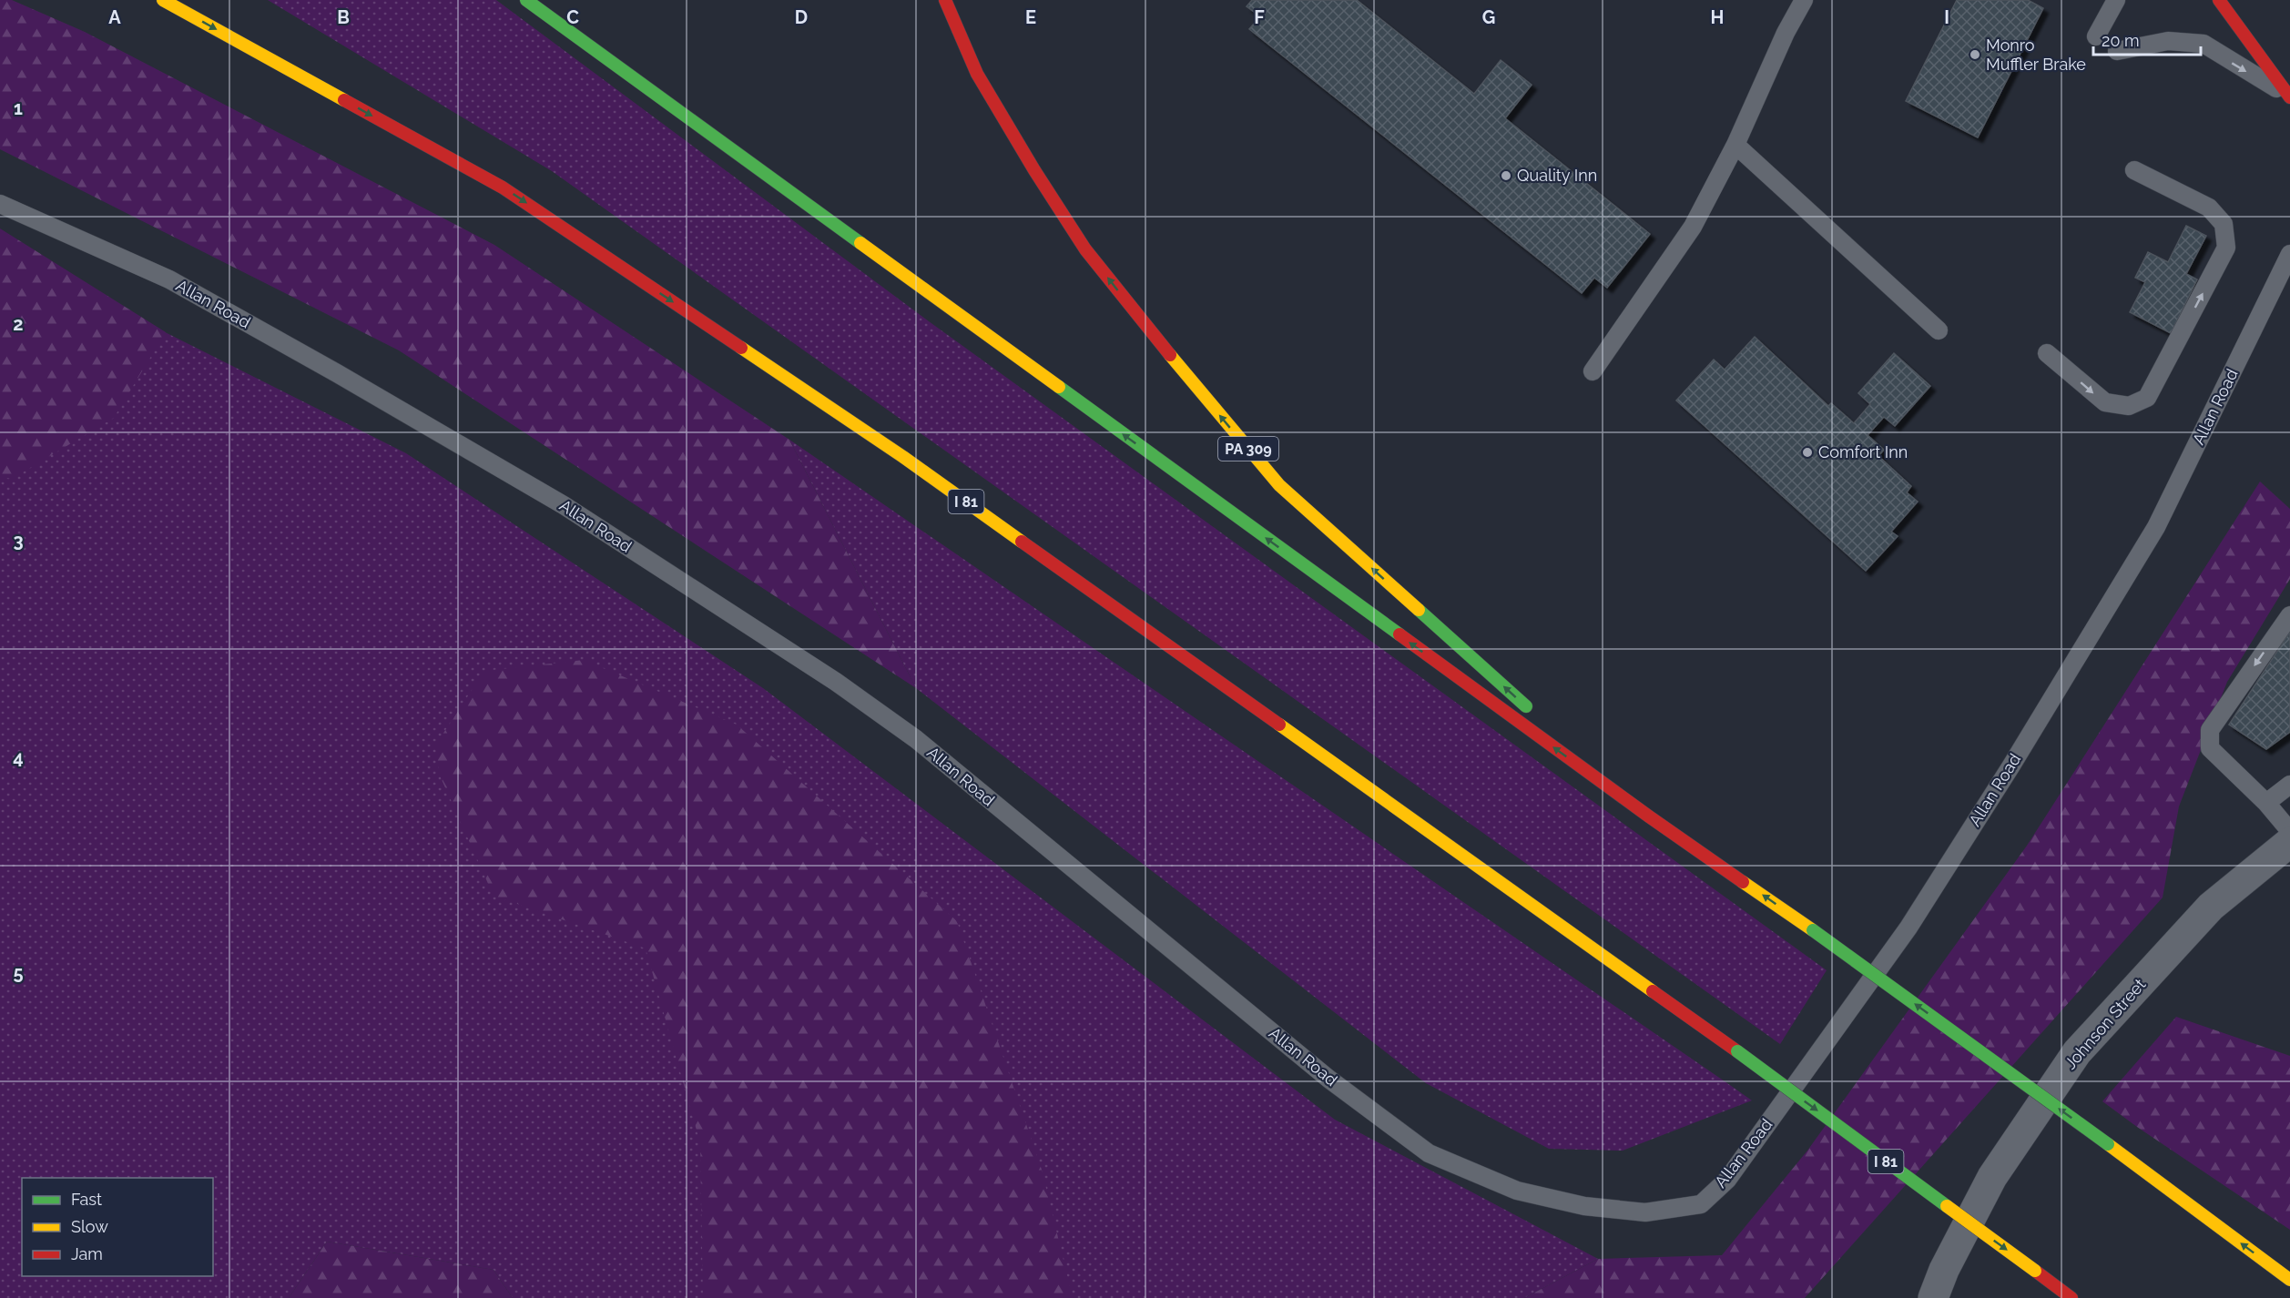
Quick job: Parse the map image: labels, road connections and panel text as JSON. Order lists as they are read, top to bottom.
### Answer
{
  "streets": {
    "main road": ["PA 309", "I 81"],
    "street": ["Johnson Street"],
    "lane": ["Allan Road"]
  },
  "places": ["Monro Muffler Brake", "Quality Inn", "Comfort Inn"],
  "legend": ["Fast", "Slow", "Jam"],
  "scale_bar": "20 m",
  "grid": {
    "columns": [
      "A",
      "B",
      "C",
      "D",
      "E",
      "F",
      "G",
      "H",
      "I"
    ],
    "rows": [
      "1",
      "2",
      "3",
      "4",
      "5"
    ]
  }
}
